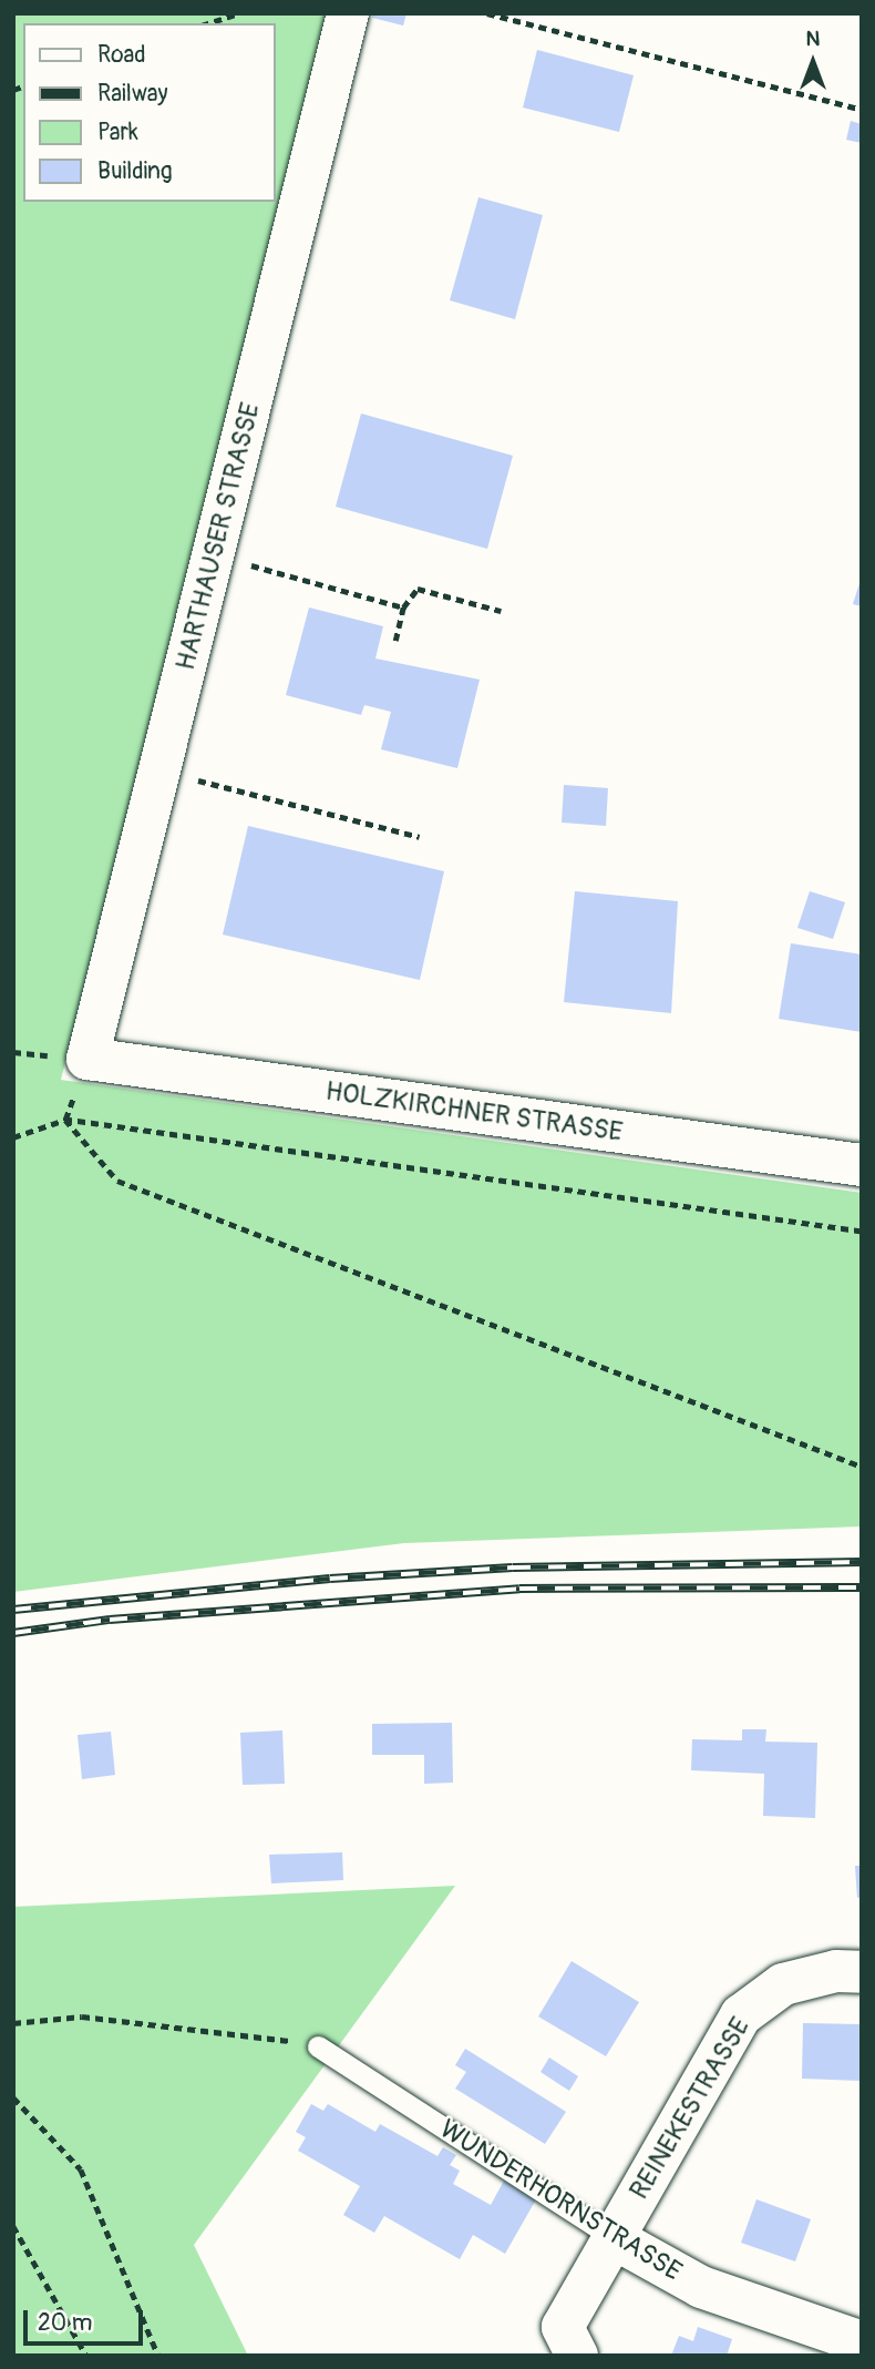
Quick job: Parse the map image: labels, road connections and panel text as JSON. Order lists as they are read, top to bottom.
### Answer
{
  "streets": {
    "street": [
      "HARTHAUSER STRASSE",
      "HOLZKIRCHNER STRASSE",
      "REINEKESTRASSE",
      "WUNDERHORNSTRASSE"
    ]
  },
  "crossings": [
    ["HARTHAUSER STRASSE", "HOLZKIRCHNER STRASSE"],
    ["REINEKESTRASSE", "WUNDERHORNSTRASSE"]
  ],
  "legend": [
    "Road",
    "Railway",
    "Park",
    "Building"
  ],
  "scale_bar": "20 m",
  "north": "top"
}
